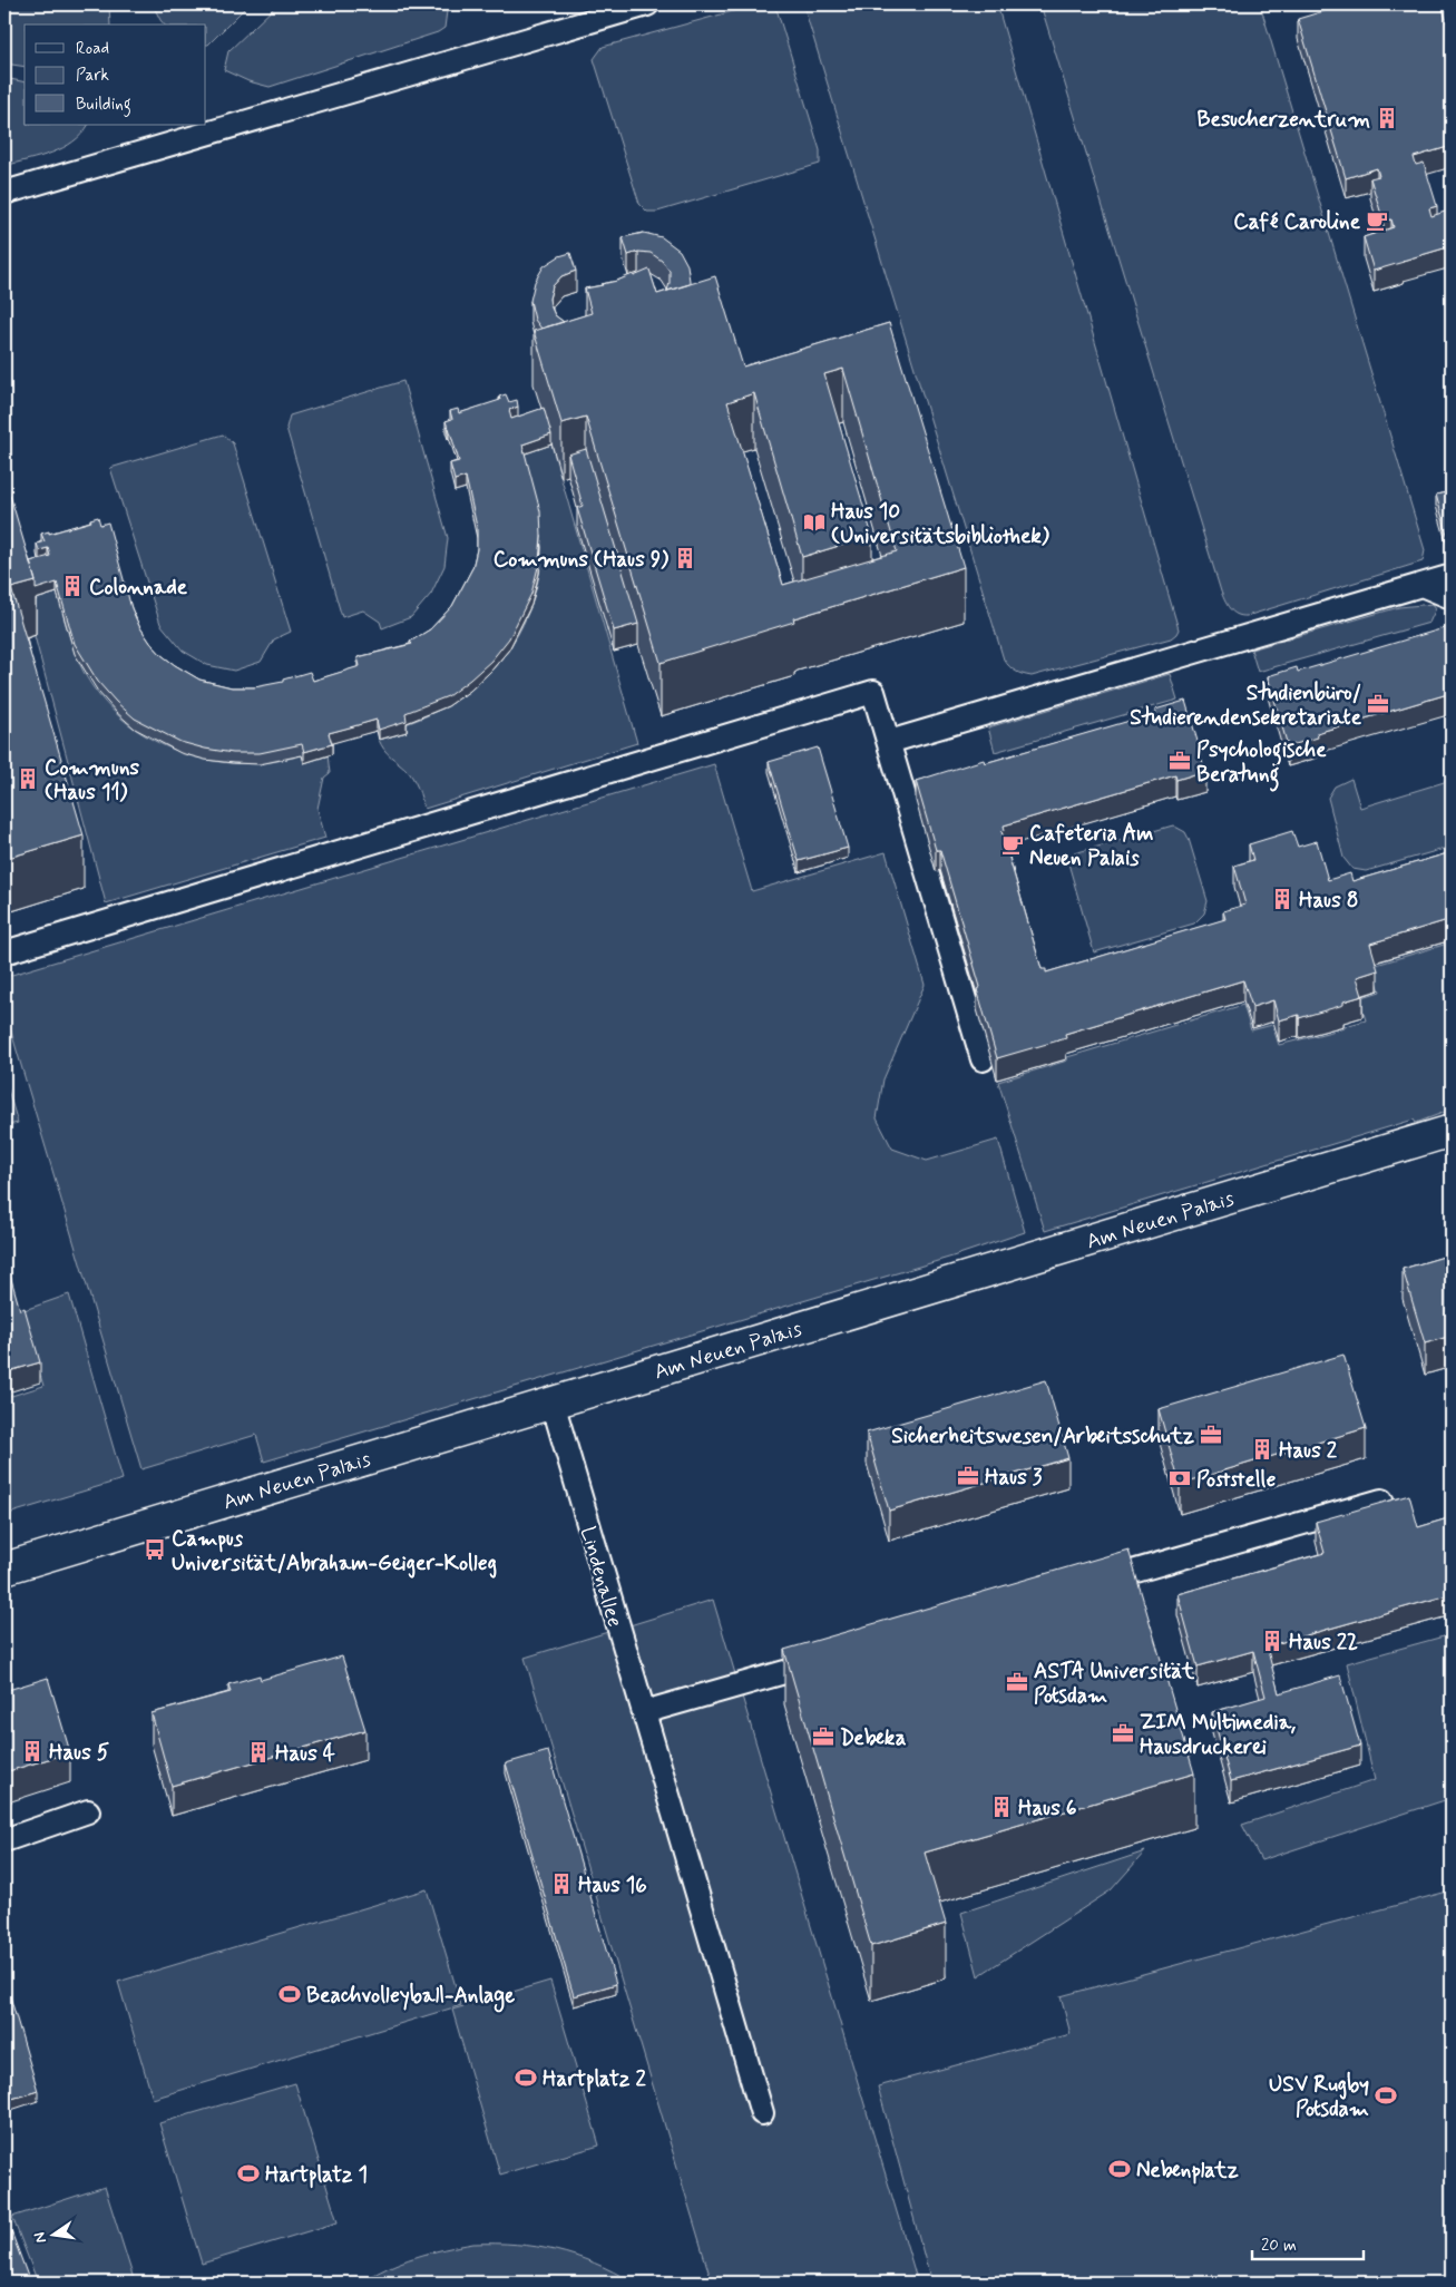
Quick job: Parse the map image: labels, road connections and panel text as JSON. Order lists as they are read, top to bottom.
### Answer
{
  "streets": {
    "street": ["Am Neuen Palais"],
    "lane": ["Lindenallee"]
  },
  "crossings": [
    ["Am Neuen Palais", "Lindenallee"]
  ],
  "places": {
    "building": [
      "Besucherzentrum",
      "Communs (Haus 9)",
      "Colonnade",
      "Communs (Haus 11)",
      "Haus 8",
      "Haus 2",
      "Haus 22",
      "Haus 5",
      "Haus 4",
      "Haus 6",
      "Haus 16"
    ],
    "cafe": ["Café Caroline", "Cafeteria Am Neuen Palais"],
    "library": ["Haus 10 (Universitätsbibliothek)"],
    "office": [
      "Studienbüro/ Studierendensekretariate",
      "Psychologische Beratung",
      "Sicherheitswesen/Arbeitsschutz",
      "Haus 3",
      "ASTA Universität Potsdam",
      "ZIM Multimedia, Hausdruckerei",
      "Debeka"
    ],
    "bank": ["Poststelle"],
    "bus stop": ["Campus Universität/Abraham-Geiger-Kolleg"],
    "sports": [
      "Beachvolleyball-Anlage",
      "Hartplatz 2",
      "USV Rugby Potsdam",
      "Nebenplatz",
      "Hartplatz 1"
    ]
  },
  "legend": ["Road", "Park", "Building"],
  "scale_bar": "20 m",
  "north": "left"
}
